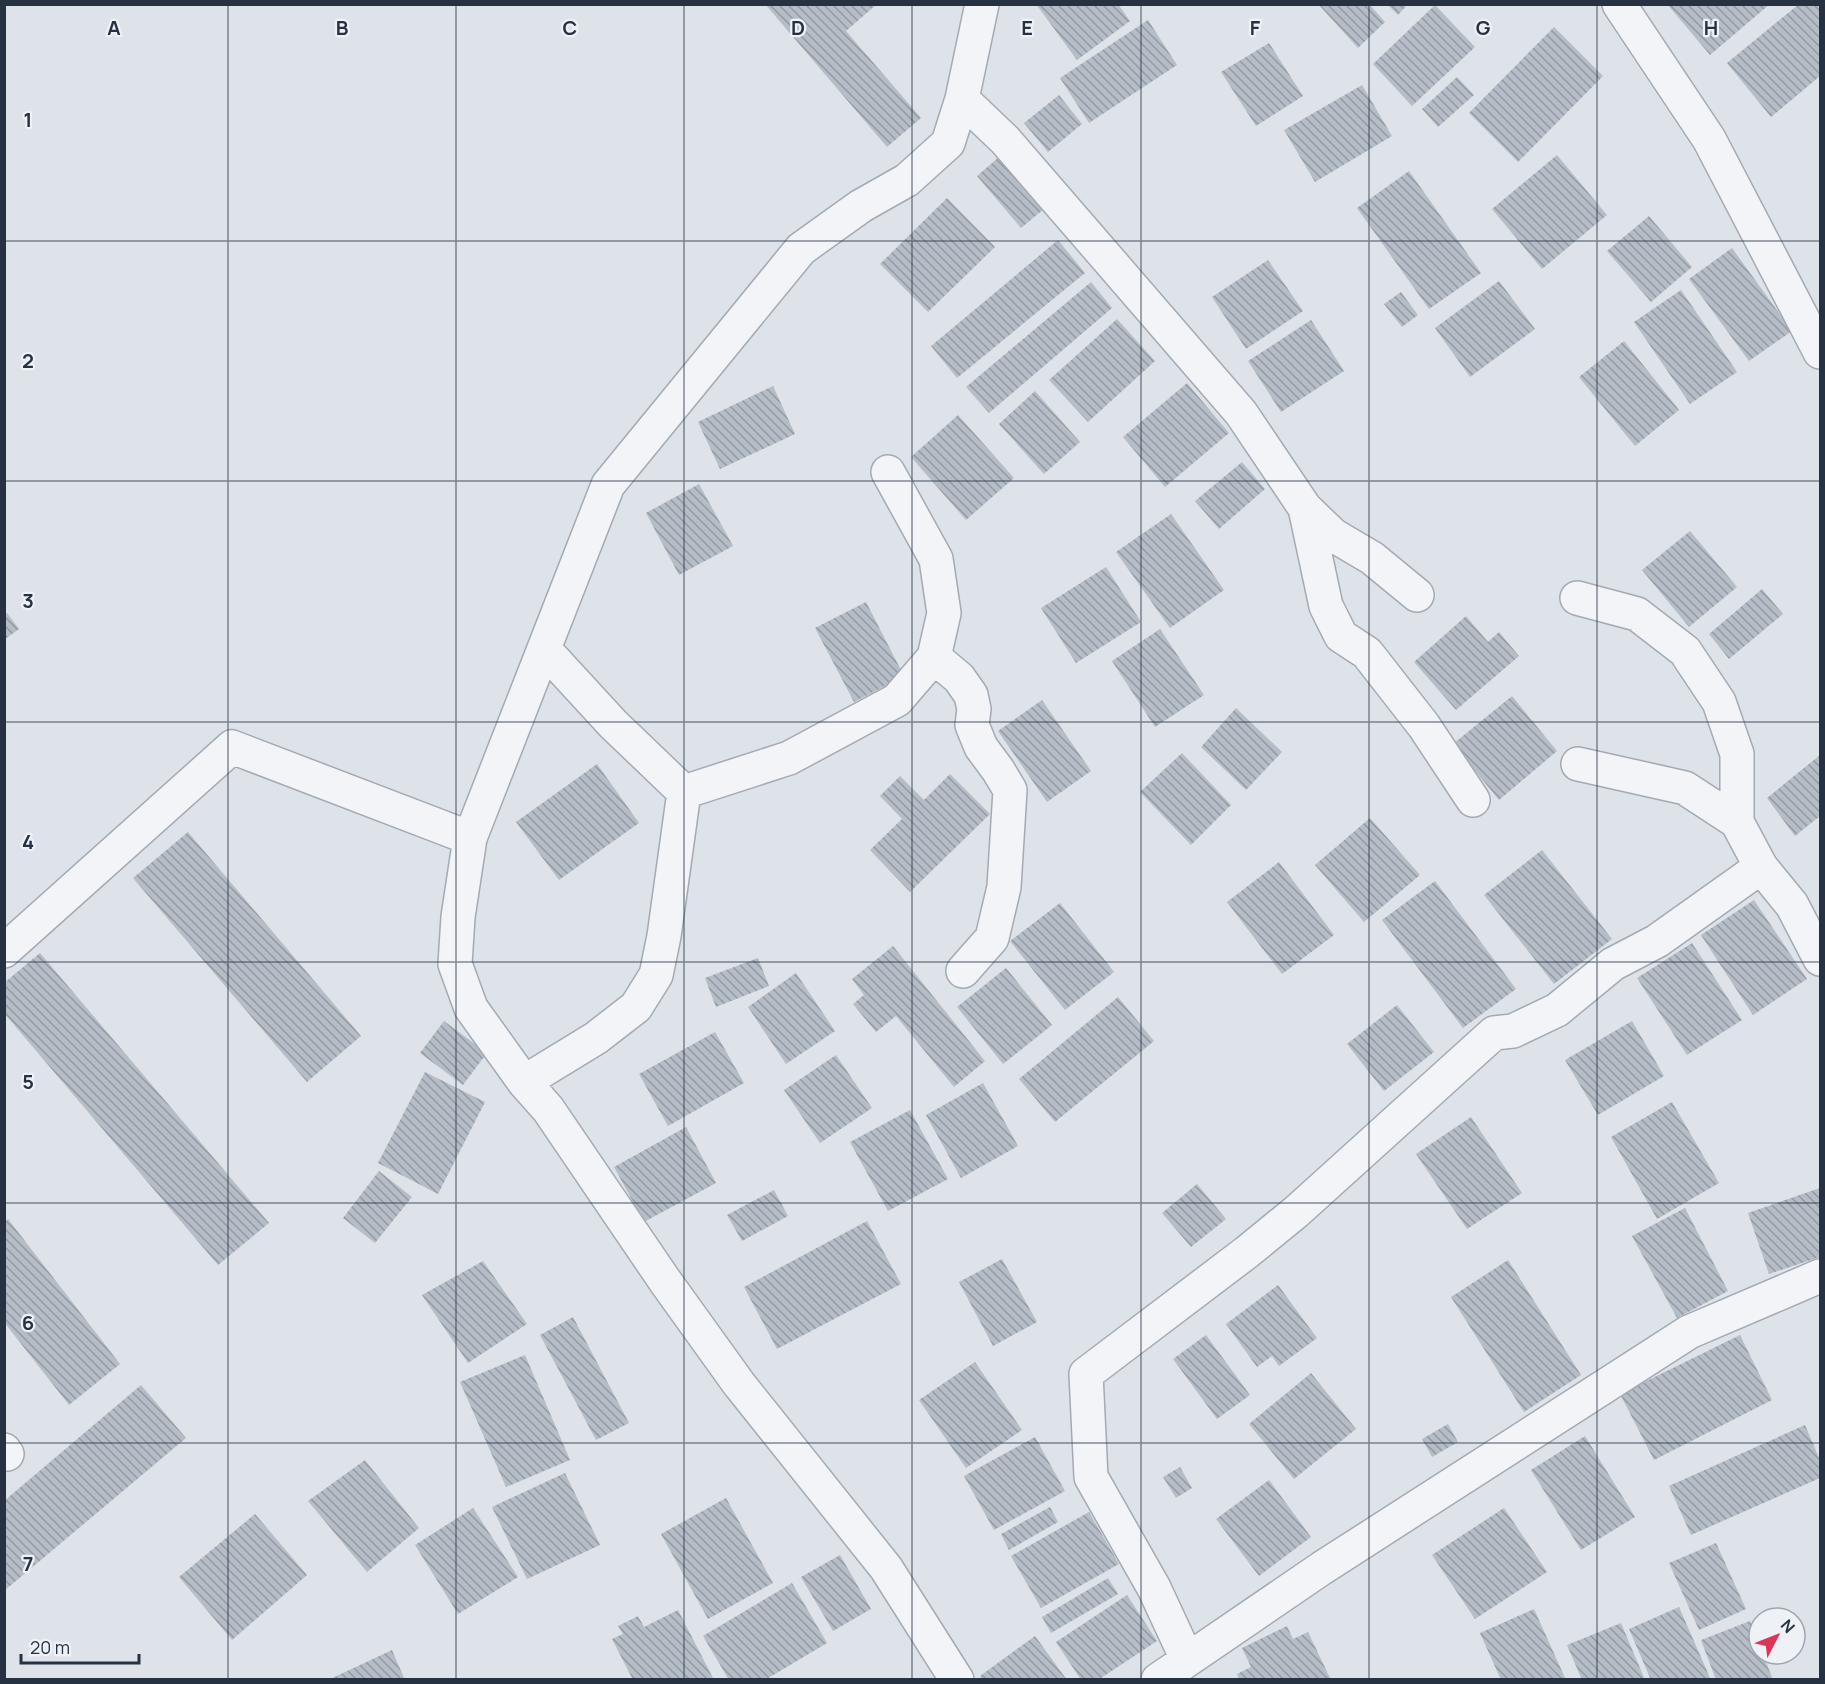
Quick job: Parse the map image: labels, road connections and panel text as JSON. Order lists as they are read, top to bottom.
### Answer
{
  "scale_bar": "20 m",
  "north": "top right",
  "grid": {
    "columns": [
      "A",
      "B",
      "C",
      "D",
      "E",
      "F",
      "G",
      "H"
    ],
    "rows": [
      "1",
      "2",
      "3",
      "4",
      "5",
      "6",
      "7"
    ]
  }
}
